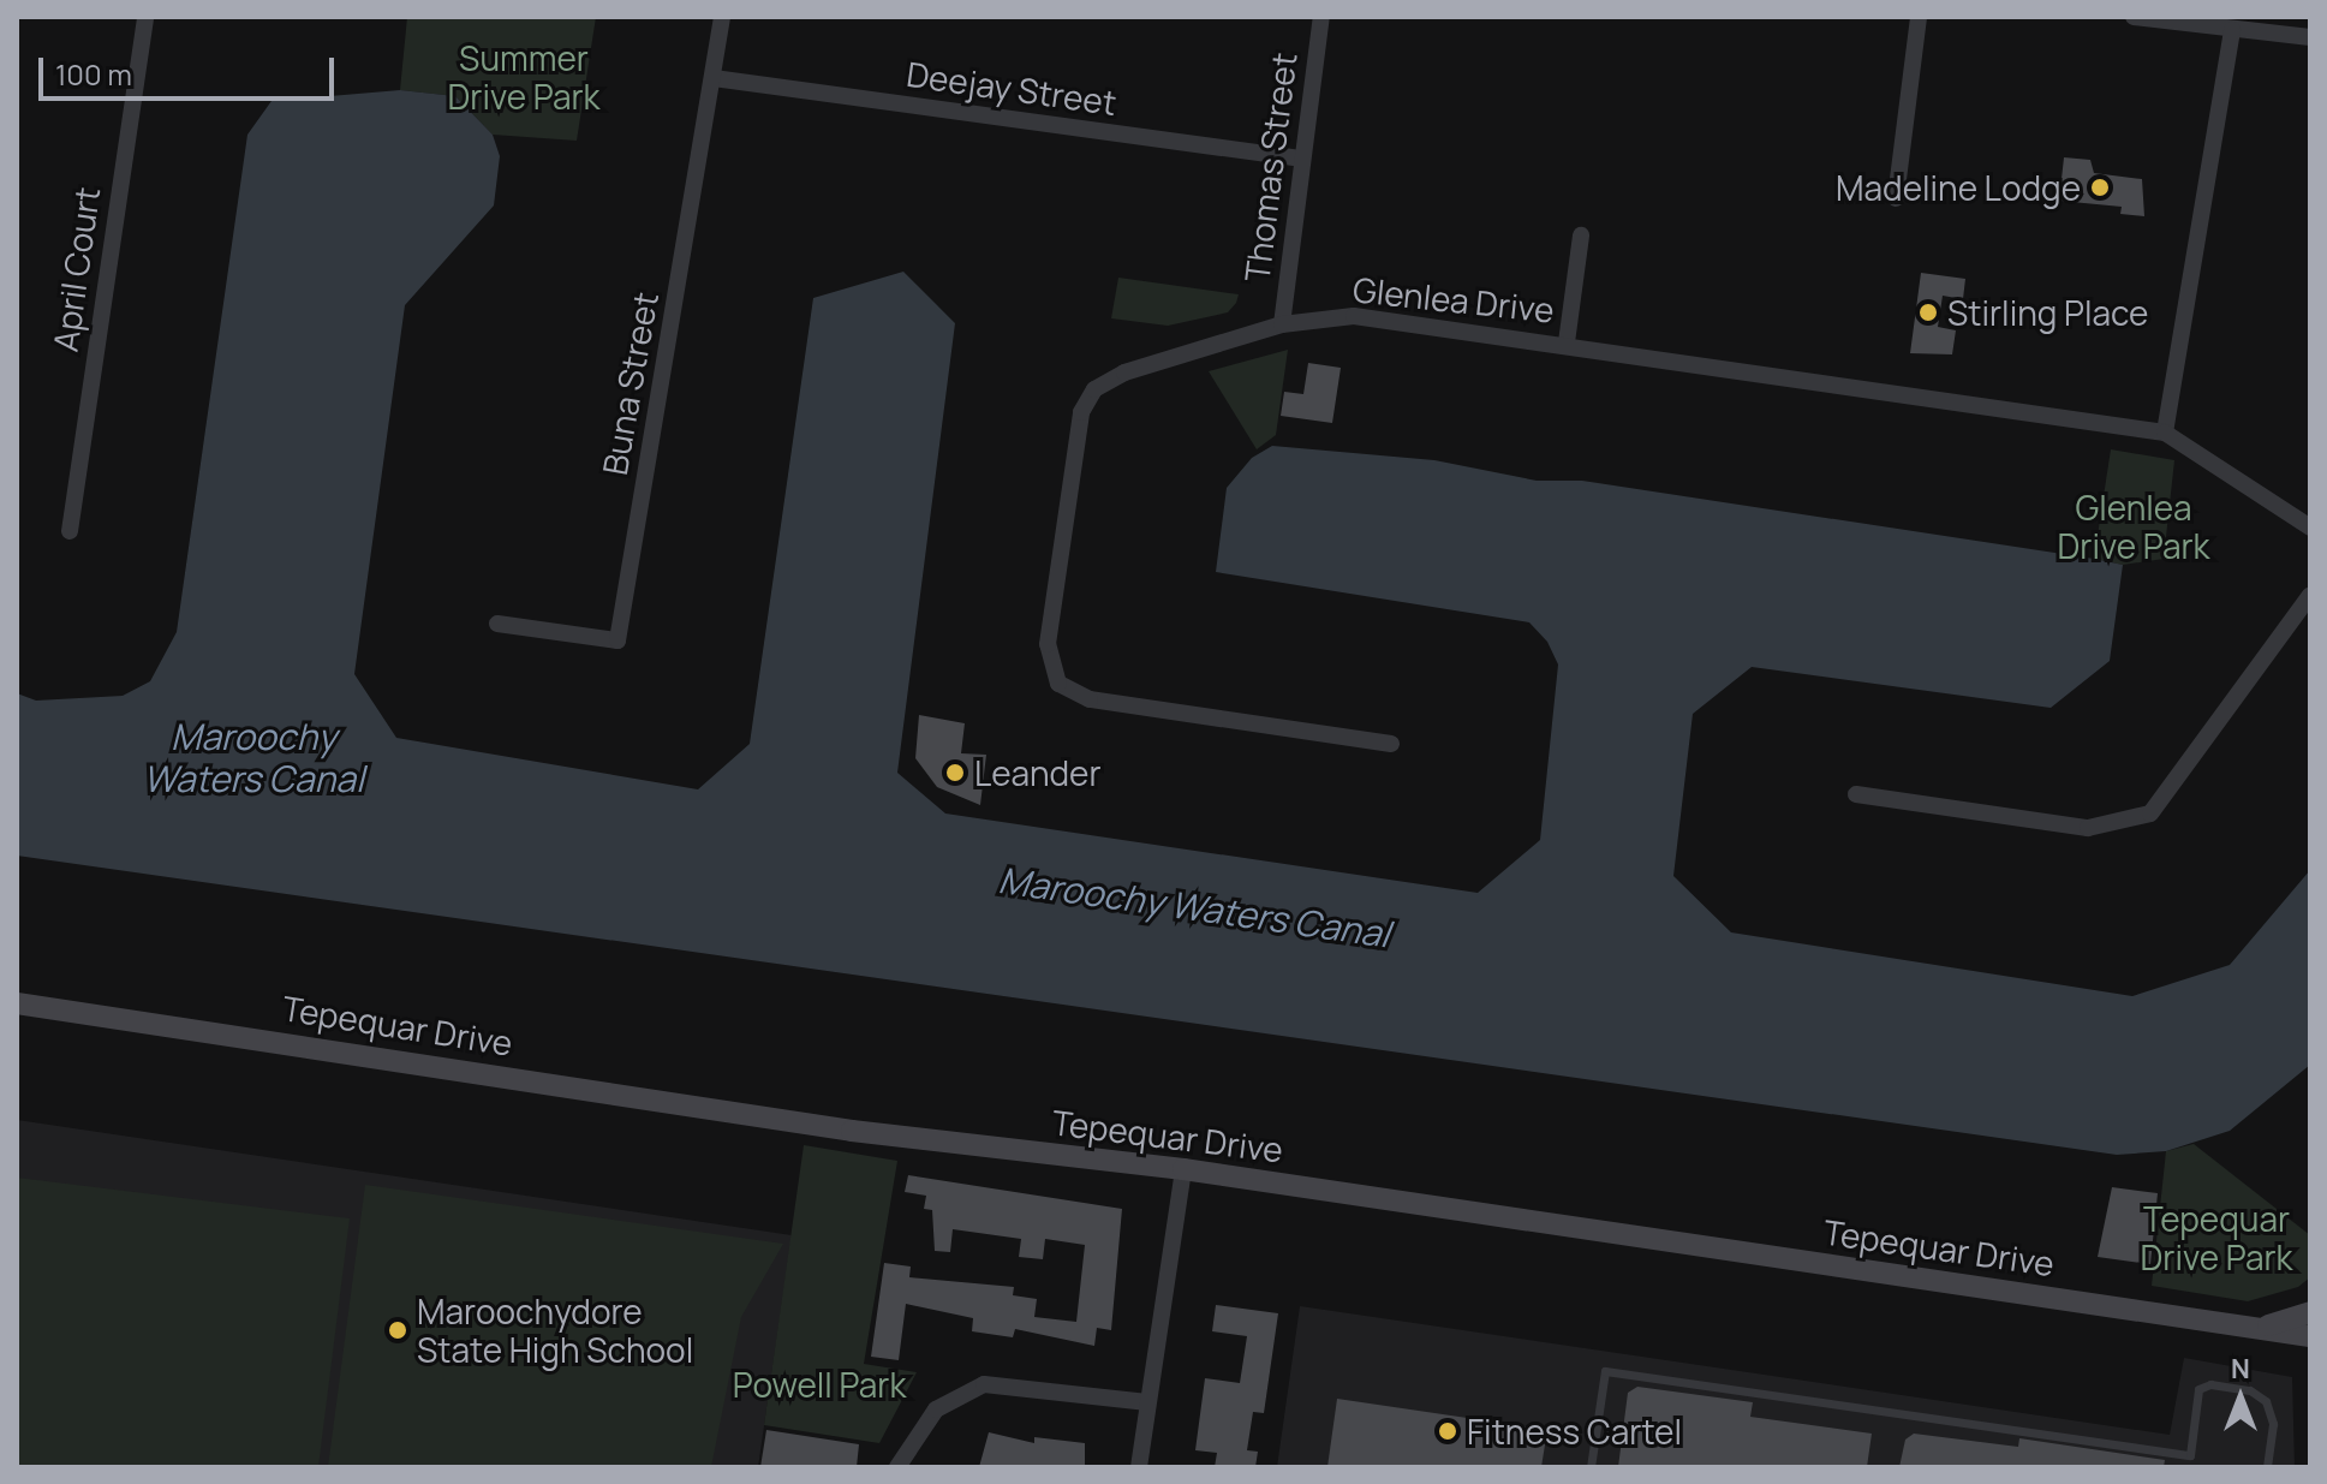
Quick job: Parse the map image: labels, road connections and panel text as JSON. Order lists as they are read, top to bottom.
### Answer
{
  "streets": {
    "street": [
      "Deejay Street",
      "Thomas Street",
      "April Court",
      "Glenlea Drive",
      "Buna Street",
      "Tepequar Drive"
    ]
  },
  "crossings": [
    ["Deejay Street", "Thomas Street"],
    ["Deejay Street", "Buna Street"],
    ["Thomas Street", "Glenlea Drive"]
  ],
  "water": ["Maroochy Waters Canal"],
  "parks": [
    "Summer Drive Park",
    "Glenlea Drive Park",
    "Tepequar Drive Park",
    "Powell Park"
  ],
  "places": [
    "Madeline Lodge",
    "Stirling Place",
    "Leander",
    "Maroochydore State High School",
    "Fitness Cartel"
  ],
  "scale_bar": "100 m",
  "north": "top"
}
